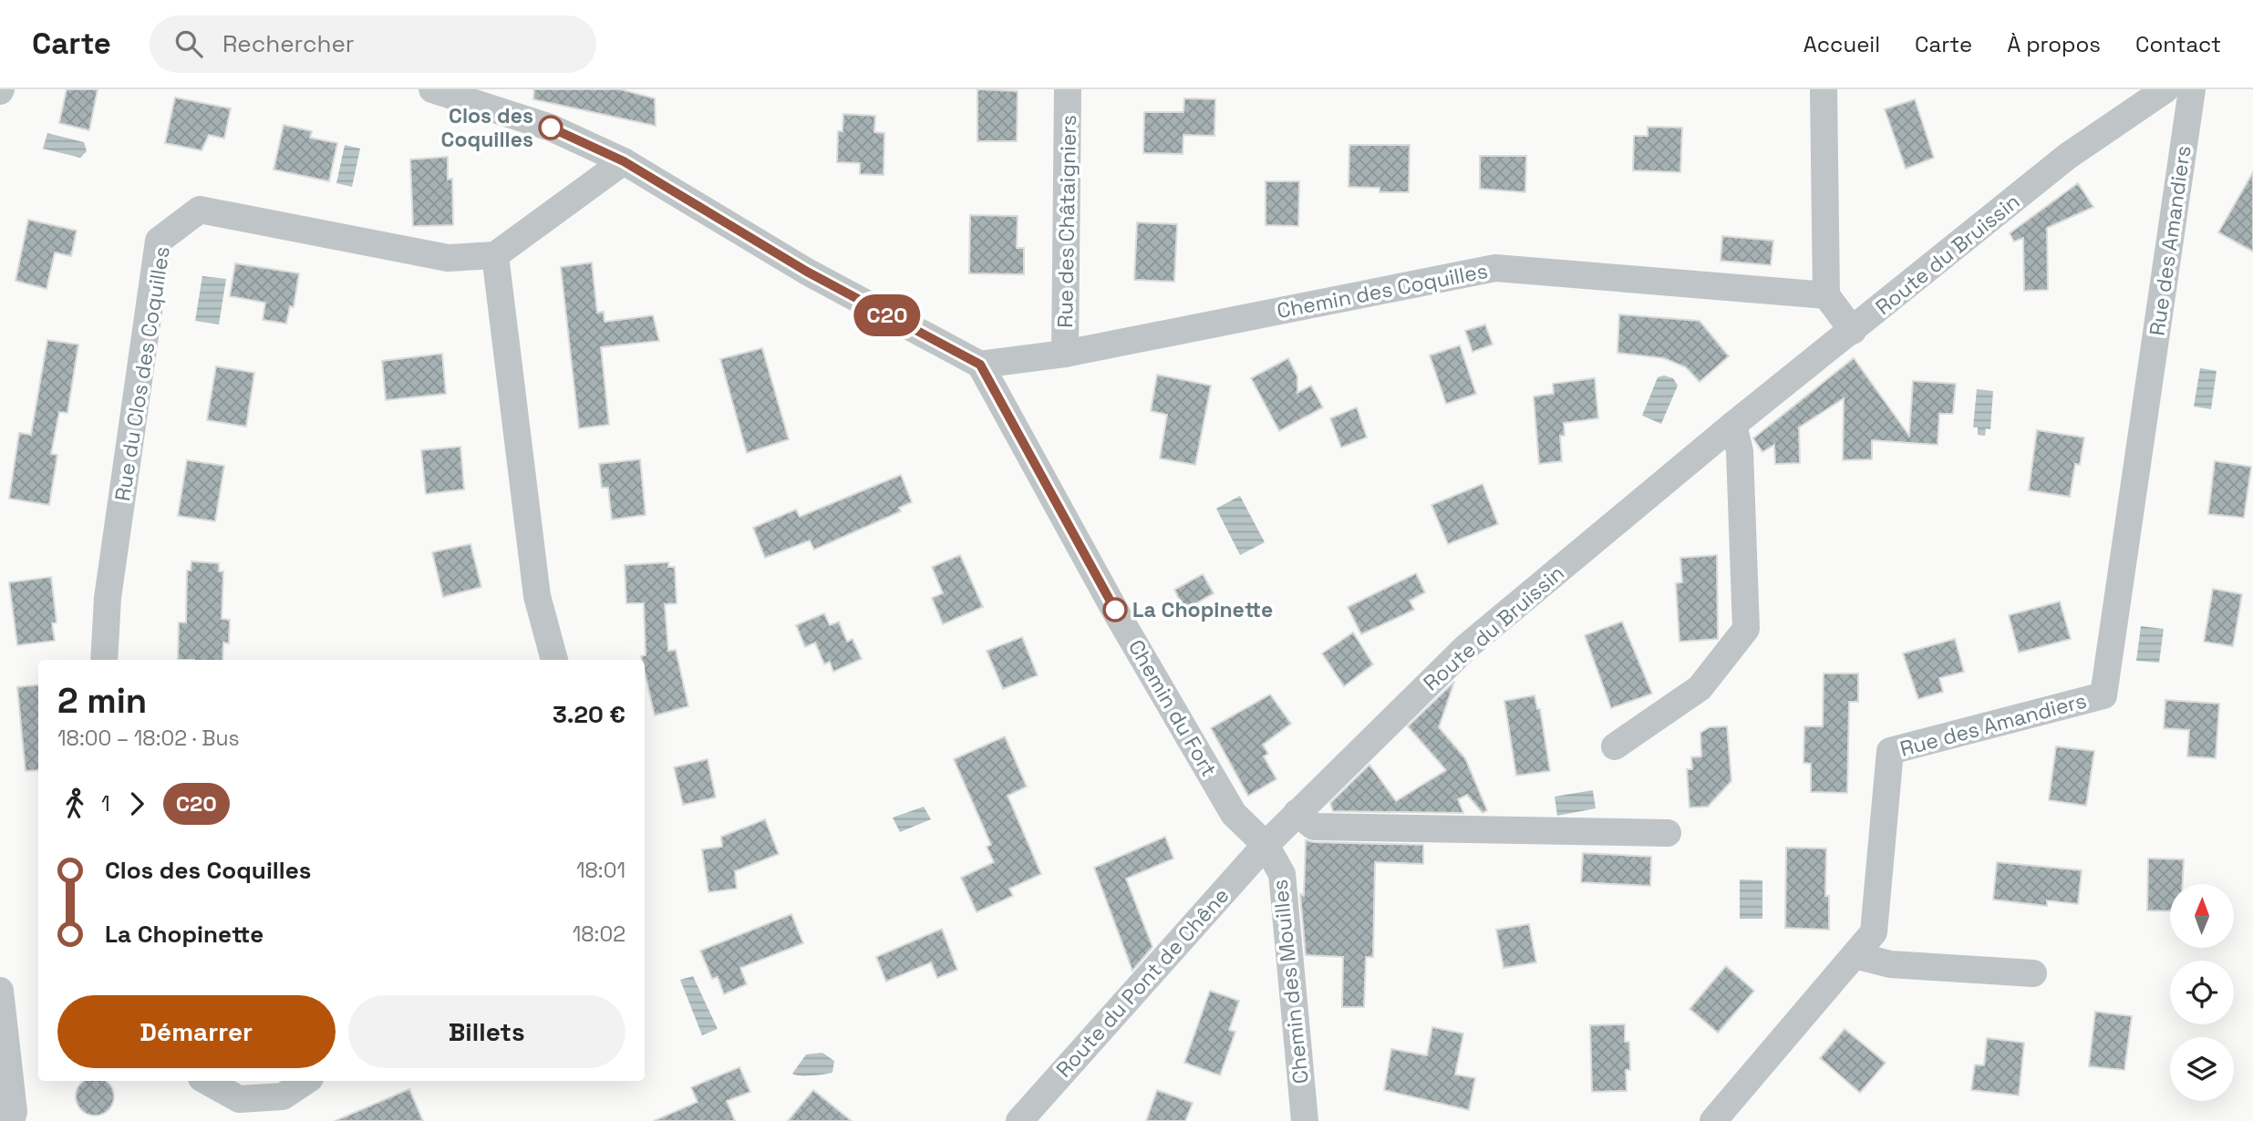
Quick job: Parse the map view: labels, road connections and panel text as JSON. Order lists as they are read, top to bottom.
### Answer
{
  "streets": {
    "street": [
      "Rue des Châtaigniers",
      "Rue des Amandiers",
      "Route du Bruissin",
      "Chemin des Coquilles",
      "Rue du Clos des Coquilles",
      "Chemin du Fort",
      "Chemin des Mouilles",
      "Route du Pont de Chêne"
    ]
  },
  "crossings": [
    ["Rue des Châtaigniers", "Chemin des Coquilles"],
    ["Route du Bruissin", "Chemin du Fort"],
    ["Route du Bruissin", "Chemin des Mouilles"],
    ["Route du Bruissin", "Route du Pont de Chêne"],
    ["Chemin des Coquilles", "Chemin du Fort"],
    ["Chemin du Fort", "Chemin des Mouilles"],
    ["Chemin du Fort", "Route du Pont de Chêne"],
    ["Chemin des Mouilles", "Route du Pont de Chêne"]
  ],
  "places": ["Clos des Coquilles", "La Chopinette"],
  "lines": ["bus line C20"],
  "north": "top",
  "page": {
    "header": "Carte",
    "search": "Rechercher",
    "nav": [
      "Accueil",
      "Carte",
      "À propos",
      "Contact"
    ],
    "on_map": "C20",
    "heading": ["2 min", "18:00 – 18:02 · Bus", "3.20 €"],
    "legs": ["1", "C20"],
    "list": [
      {
        "name": "Clos des Coquilles",
        "value": "18:01"
      },
      {
        "name": "La Chopinette",
        "value": "18:02"
      }
    ],
    "buttons": ["Démarrer", "Billets"]
  }
}
